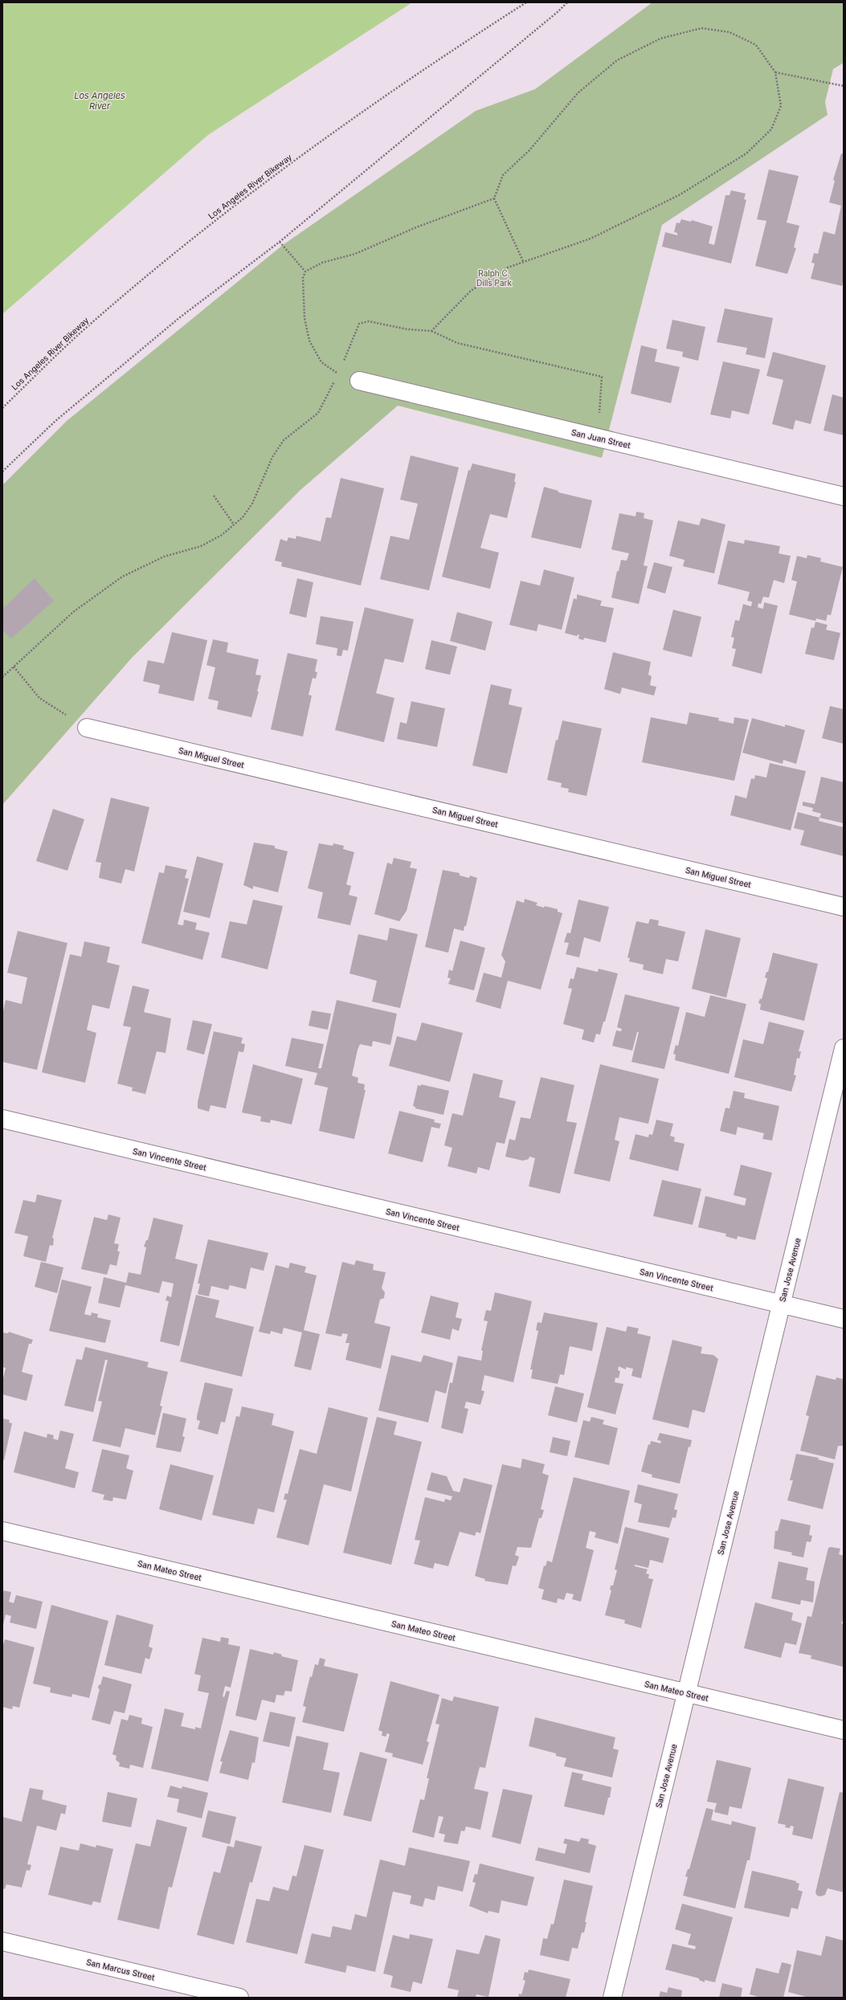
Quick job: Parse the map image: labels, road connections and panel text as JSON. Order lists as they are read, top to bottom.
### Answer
{
  "streets": {
    "street": [
      "San Juan Street",
      "San Miguel Street",
      "San Vincente Street",
      "San Jose Avenue",
      "San Mateo Street",
      "San Marcus Street"
    ],
    "path": ["Los Angeles River Bikeway"]
  },
  "crossings": [
    ["San Vincente Street", "San Jose Avenue"],
    ["San Jose Avenue", "San Mateo Street"]
  ],
  "water": ["Los Angeles River"],
  "parks": ["Ralph C. Dills Park"]
}
